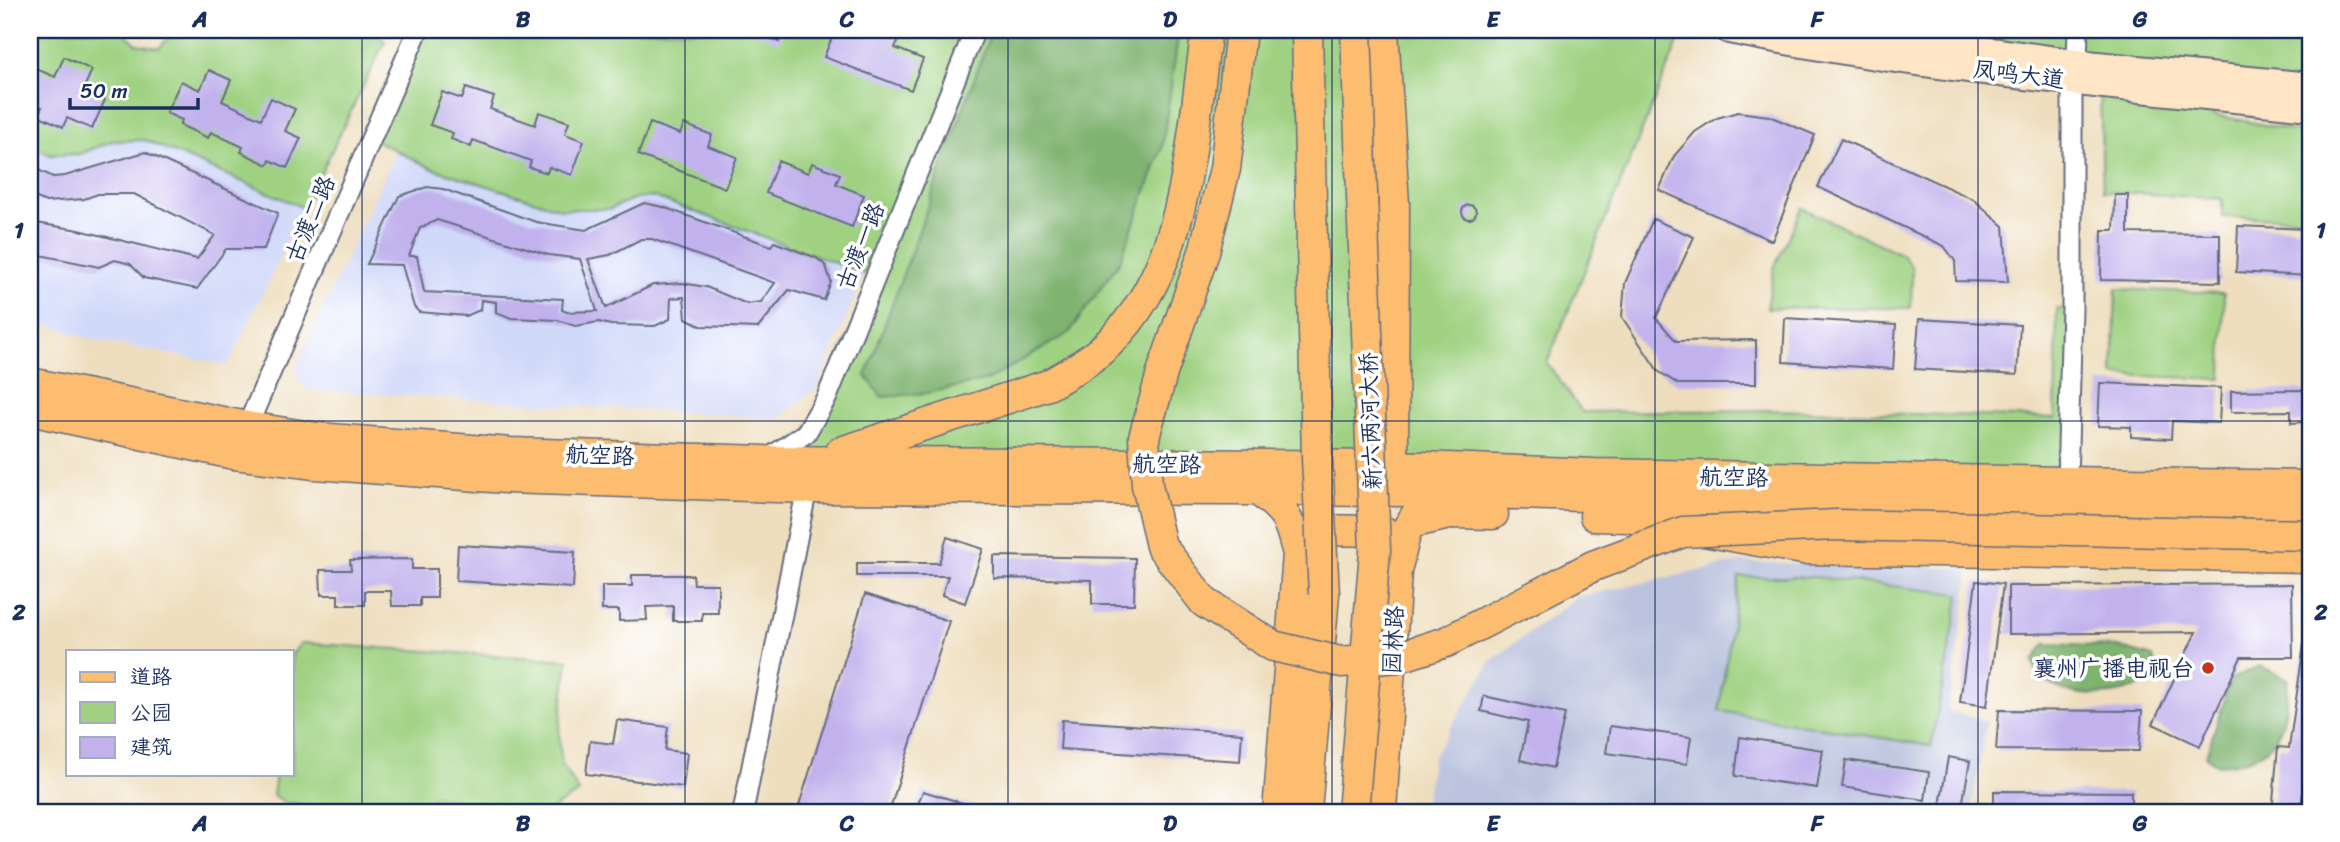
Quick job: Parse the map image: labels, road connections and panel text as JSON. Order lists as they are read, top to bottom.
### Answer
{
  "streets": {
    "main road": [
      "凤鸣大道",
      "新六两河大桥",
      "航空路",
      "园林路"
    ],
    "street": ["古渡二路", "古渡一路"]
  },
  "crossings": [
    ["古渡二路", "航空路"],
    ["古渡一路", "航空路"],
    ["航空路", "园林路"]
  ],
  "places": ["襄州广播电视台"],
  "legend": ["道路", "公园", "建筑"],
  "scale_bar": "50 m",
  "grid": {
    "columns": [
      "A",
      "B",
      "C",
      "D",
      "E",
      "F",
      "G"
    ],
    "rows": ["1", "2"]
  }
}
